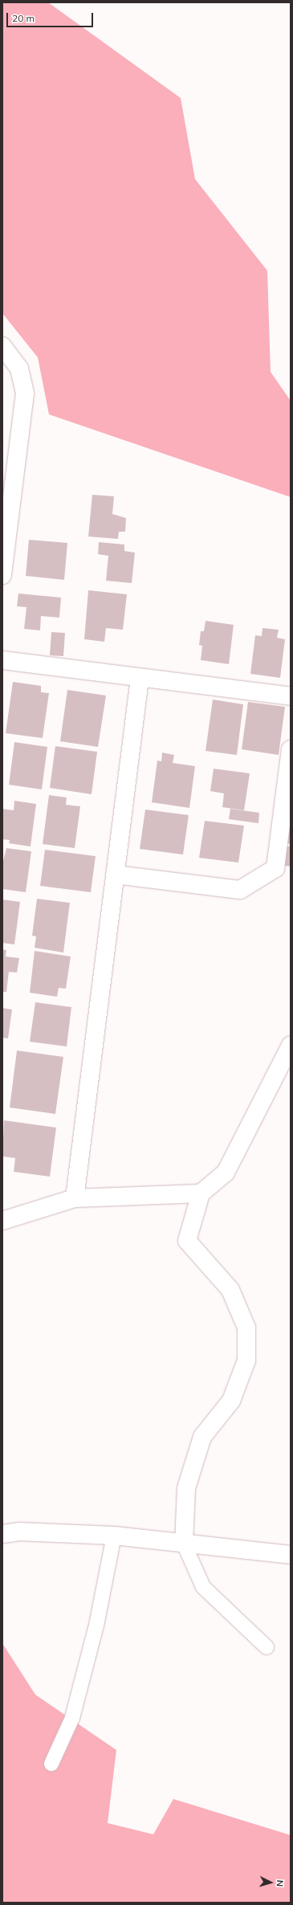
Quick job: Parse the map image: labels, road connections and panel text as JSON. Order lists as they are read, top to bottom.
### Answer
{
  "scale_bar": "20 m",
  "north": "right"
}
